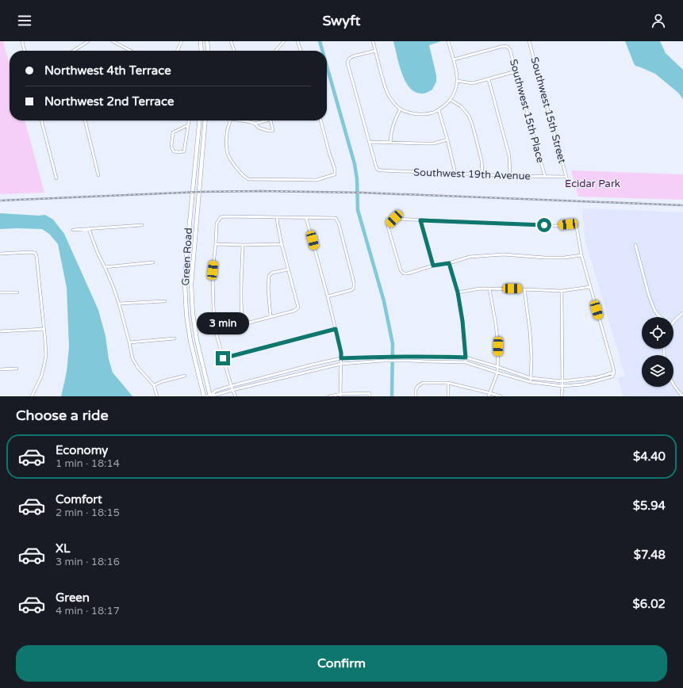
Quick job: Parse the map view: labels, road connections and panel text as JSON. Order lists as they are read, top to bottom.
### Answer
{
  "streets": {
    "main road": ["Green Road"],
    "street": ["Southwest 15th Street", "Southwest 15th Place", "Southwest 19th Avenue"]
  },
  "crossings": [
    ["Southwest 15th Street", "Southwest 19th Avenue"],
    ["Southwest 15th Place", "Southwest 19th Avenue"]
  ],
  "parks": ["Ecidar Park"],
  "page": {
    "header": "Swyft",
    "banner": ["Northwest 4th Terrace", "Northwest 2nd Terrace"],
    "bubble": "3 min",
    "heading": "Choose a ride",
    "list": [
      {
        "name": "Economy",
        "note": "1 min · 18:14",
        "value": "$4.40"
      },
      {
        "name": "Comfort",
        "note": "2 min · 18:15",
        "value": "$5.94"
      },
      {
        "name": "XL",
        "note": "3 min · 18:16",
        "value": "$7.48"
      },
      {
        "name": "Green",
        "note": "4 min · 18:17",
        "value": "$6.02"
      }
    ],
    "buttons": "Confirm"
  }
}
